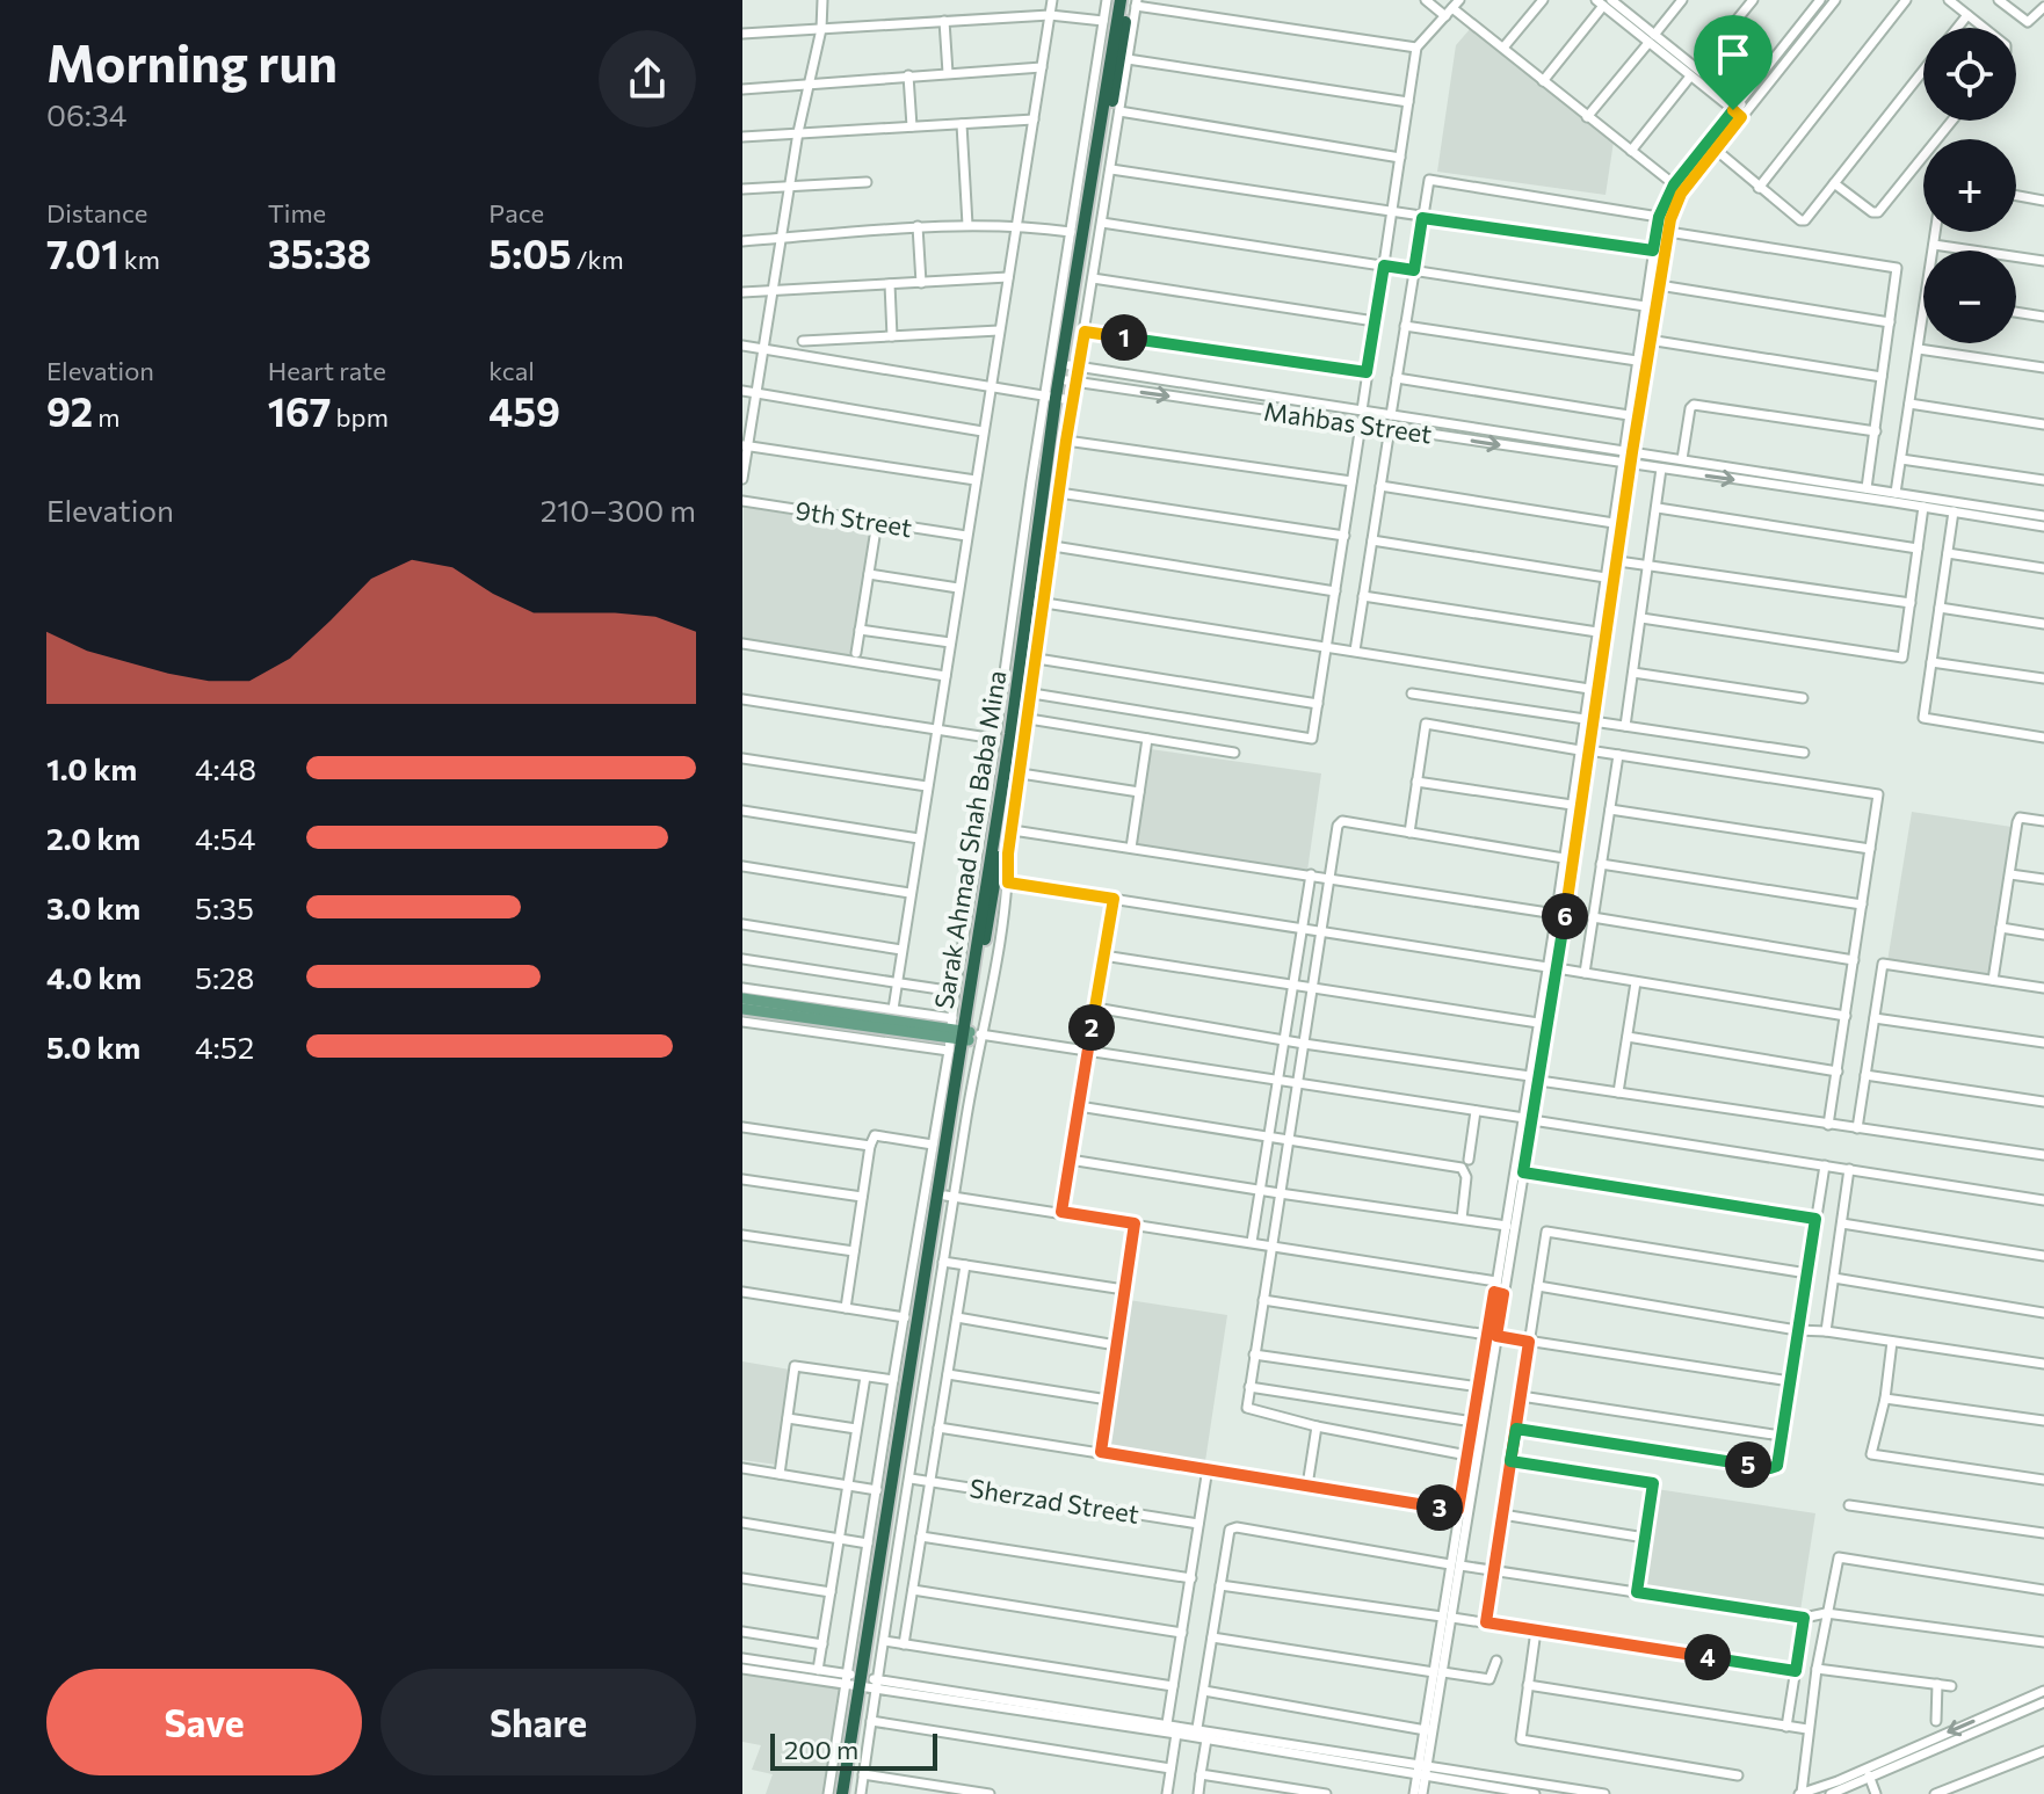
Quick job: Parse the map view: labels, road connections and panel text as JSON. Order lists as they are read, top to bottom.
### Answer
{
  "streets": {
    "highway": ["Sarak Ahmad Shah Baba Mina"],
    "street": ["Mahbas Street", "9th Street", "Sherzad Street"]
  },
  "scale_bar": "200 m",
  "page": {
    "heading": ["Morning run", "06:34"],
    "map_buttons": ["+", "−"],
    "stats": [
      ["Distance", "7.01 km"],
      ["Time", "35:38"],
      ["Pace", "5:05 /km"],
      ["Elevation", "92 m"],
      ["Heart rate", "167 bpm"],
      ["kcal", "459"]
    ],
    "pins": [
      "1",
      "6",
      "2",
      "5",
      "3",
      "4"
    ],
    "chart": ["Elevation", "210–300 m"],
    "list": [
      {
        "name": "1.0 km",
        "note": "4:48"
      },
      {
        "name": "2.0 km",
        "note": "4:54"
      },
      {
        "name": "3.0 km",
        "note": "5:35"
      },
      {
        "name": "4.0 km",
        "note": "5:28"
      },
      {
        "name": "5.0 km",
        "note": "4:52"
      }
    ],
    "buttons": ["Save", "Share"],
    "scale": "200 m"
  }
}
